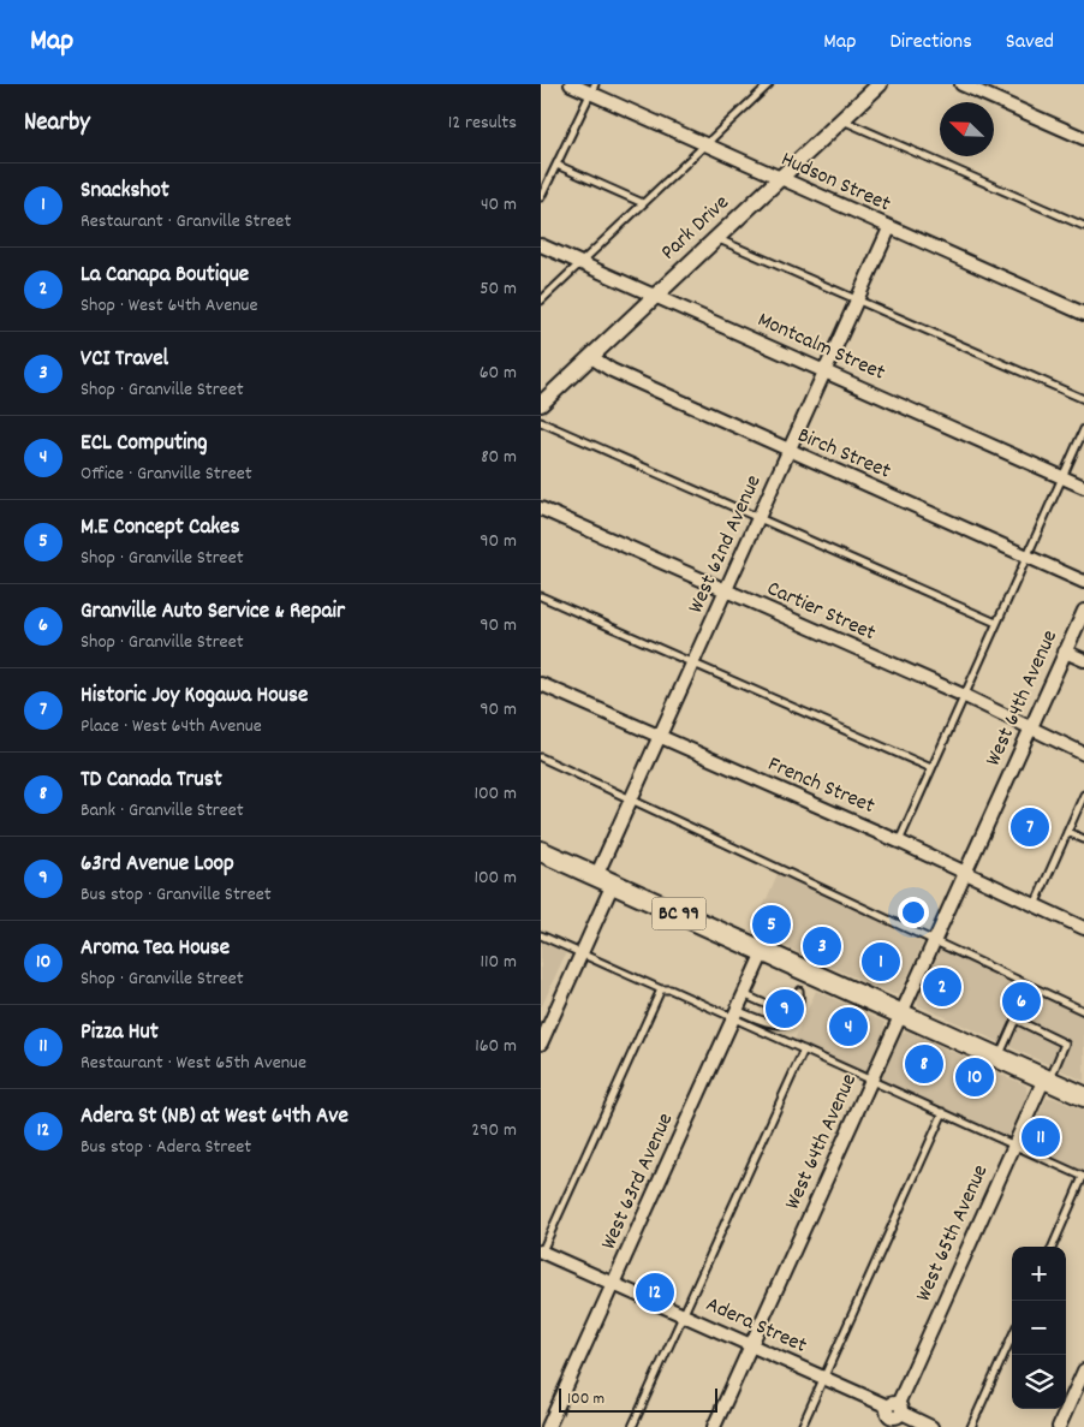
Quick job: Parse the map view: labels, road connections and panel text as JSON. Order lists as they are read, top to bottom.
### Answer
{
  "streets": {
    "highway": ["BC 99"],
    "street": [
      "Hudson Street",
      "Park Drive",
      "Montcalm Street",
      "Birch Street",
      "West 62nd Avenue",
      "Cartier Street",
      "West 64th Avenue",
      "French Street",
      "West 63rd Avenue",
      "West 65th Avenue",
      "Adera Street"
    ]
  },
  "crossings": [
    ["Hudson Street", "Park Drive"],
    ["Hudson Street", "West 62nd Avenue"],
    ["Park Drive", "Montcalm Street"],
    ["Park Drive", "Birch Street"],
    ["Montcalm Street", "West 62nd Avenue"],
    ["Birch Street", "West 62nd Avenue"],
    ["West 62nd Avenue", "Cartier Street"],
    ["West 62nd Avenue", "French Street"],
    ["West 62nd Avenue", "BC 99"],
    ["Cartier Street", "West 64th Avenue"],
    ["West 64th Avenue", "French Street"],
    ["West 64th Avenue", "BC 99"],
    ["West 64th Avenue", "Adera Street"],
    ["BC 99", "West 63rd Avenue"],
    ["BC 99", "West 65th Avenue"],
    ["West 63rd Avenue", "Adera Street"],
    ["West 65th Avenue", "Adera Street"]
  ],
  "scale_bar": "100 m",
  "north": "top left",
  "page": {
    "header": "Map",
    "nav": ["Map", "Directions", "Saved"],
    "heading": ["Nearby", "12 results"],
    "list": [
      {
        "mark": "1",
        "name": "Snackshot",
        "note": "Restaurant · Granville Street",
        "value": "40 m"
      },
      {
        "mark": "2",
        "name": "La Canapa Boutique",
        "note": "Shop · West 64th Avenue",
        "value": "50 m"
      },
      {
        "mark": "3",
        "name": "VCI Travel",
        "note": "Shop · Granville Street",
        "value": "60 m"
      },
      {
        "mark": "4",
        "name": "ECL Computing",
        "note": "Office · Granville Street",
        "value": "80 m"
      },
      {
        "mark": "5",
        "name": "M.E Concept Cakes",
        "note": "Shop · Granville Street",
        "value": "90 m"
      },
      {
        "mark": "6",
        "name": "Granville Auto Service & Repair",
        "note": "Shop · Granville Street",
        "value": "90 m"
      },
      {
        "mark": "7",
        "name": "Historic Joy Kogawa House",
        "note": "Place · West 64th Avenue",
        "value": "90 m"
      },
      {
        "mark": "8",
        "name": "TD Canada Trust",
        "note": "Bank · Granville Street",
        "value": "100 m"
      },
      {
        "mark": "9",
        "name": "63rd Avenue Loop",
        "note": "Bus stop · Granville Street",
        "value": "100 m"
      },
      {
        "mark": "10",
        "name": "Aroma Tea House",
        "note": "Shop · Granville Street",
        "value": "110 m"
      },
      {
        "mark": "11",
        "name": "Pizza Hut",
        "note": "Restaurant · West 65th Avenue",
        "value": "160 m"
      },
      {
        "mark": "12",
        "name": "Adera St (NB) at West 64th Ave",
        "note": "Bus stop · Adera Street",
        "value": "290 m"
      }
    ],
    "pins": [
      "7",
      "5",
      "3",
      "1",
      "2",
      "6",
      "9",
      "4",
      "8",
      "10",
      "11",
      "12"
    ],
    "map_buttons": ["+", "−"],
    "scale": "100 m"
  }
}
